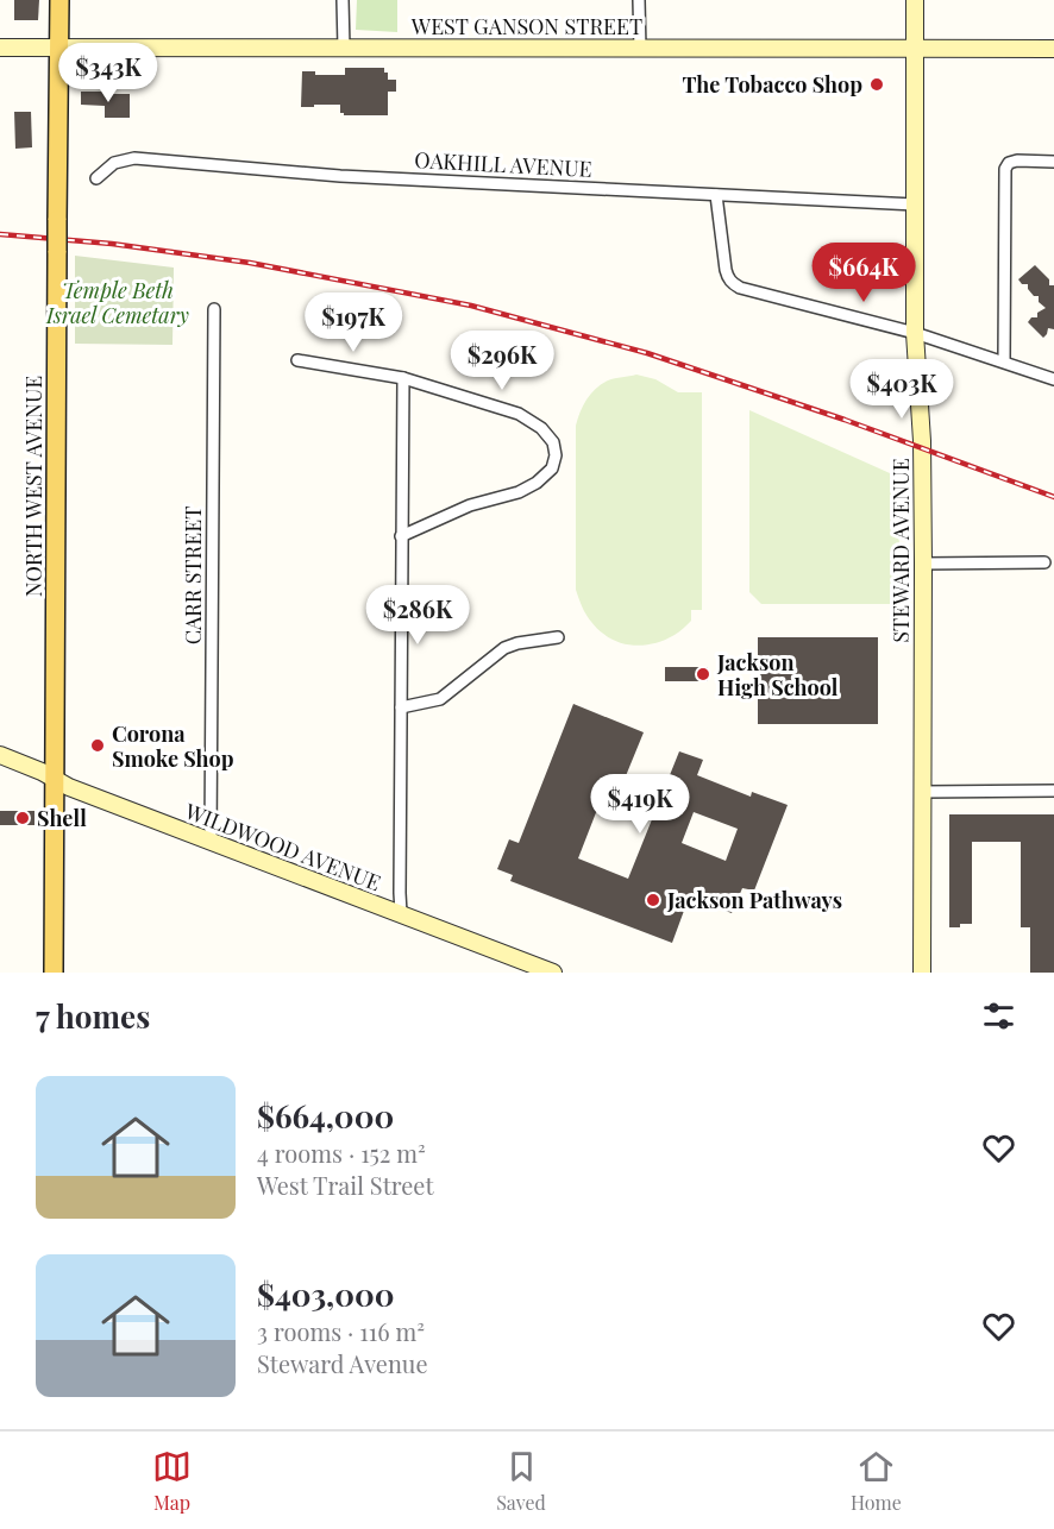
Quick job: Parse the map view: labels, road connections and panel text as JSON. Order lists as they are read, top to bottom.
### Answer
{
  "streets": {
    "main road": ["NORTH WEST AVENUE"],
    "street": [
      "WEST GANSON STREET",
      "OAKHILL AVENUE",
      "STEWARD AVENUE",
      "CARR STREET",
      "WILDWOOD AVENUE"
    ]
  },
  "crossings": [
    ["WEST GANSON STREET", "NORTH WEST AVENUE"],
    ["WEST GANSON STREET", "STEWARD AVENUE"],
    ["OAKHILL AVENUE", "STEWARD AVENUE"],
    ["NORTH WEST AVENUE", "WILDWOOD AVENUE"],
    ["CARR STREET", "WILDWOOD AVENUE"]
  ],
  "parks": ["Temple Beth Israel Cemetary"],
  "places": [
    "The Tobacco Shop",
    "Jackson High School",
    "Corona Smoke Shop",
    "Shell",
    "Jackson Pathways"
  ],
  "page": {
    "price": [
      "$343K",
      "$664K",
      "$197K",
      "$296K",
      "$403K",
      "$286K",
      "$419K"
    ],
    "heading": "7 homes",
    "list": [
      {
        "name": "$664,000",
        "note": "4 rooms · 152 m² · West Trail Street"
      },
      {
        "name": "$403,000",
        "note": "3 rooms · 116 m² · Steward Avenue"
      }
    ],
    "tabs": ["Map", "Saved", "Home"]
  }
}
